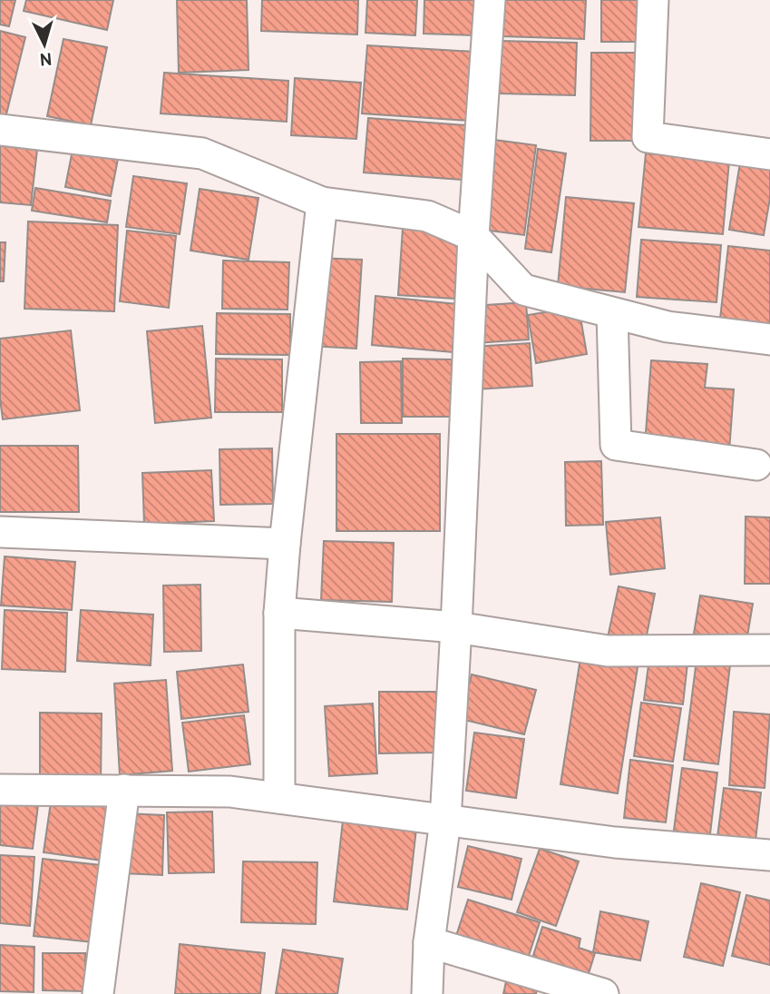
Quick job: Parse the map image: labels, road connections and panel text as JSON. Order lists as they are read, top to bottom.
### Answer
{
  "north": "bottom"
}
